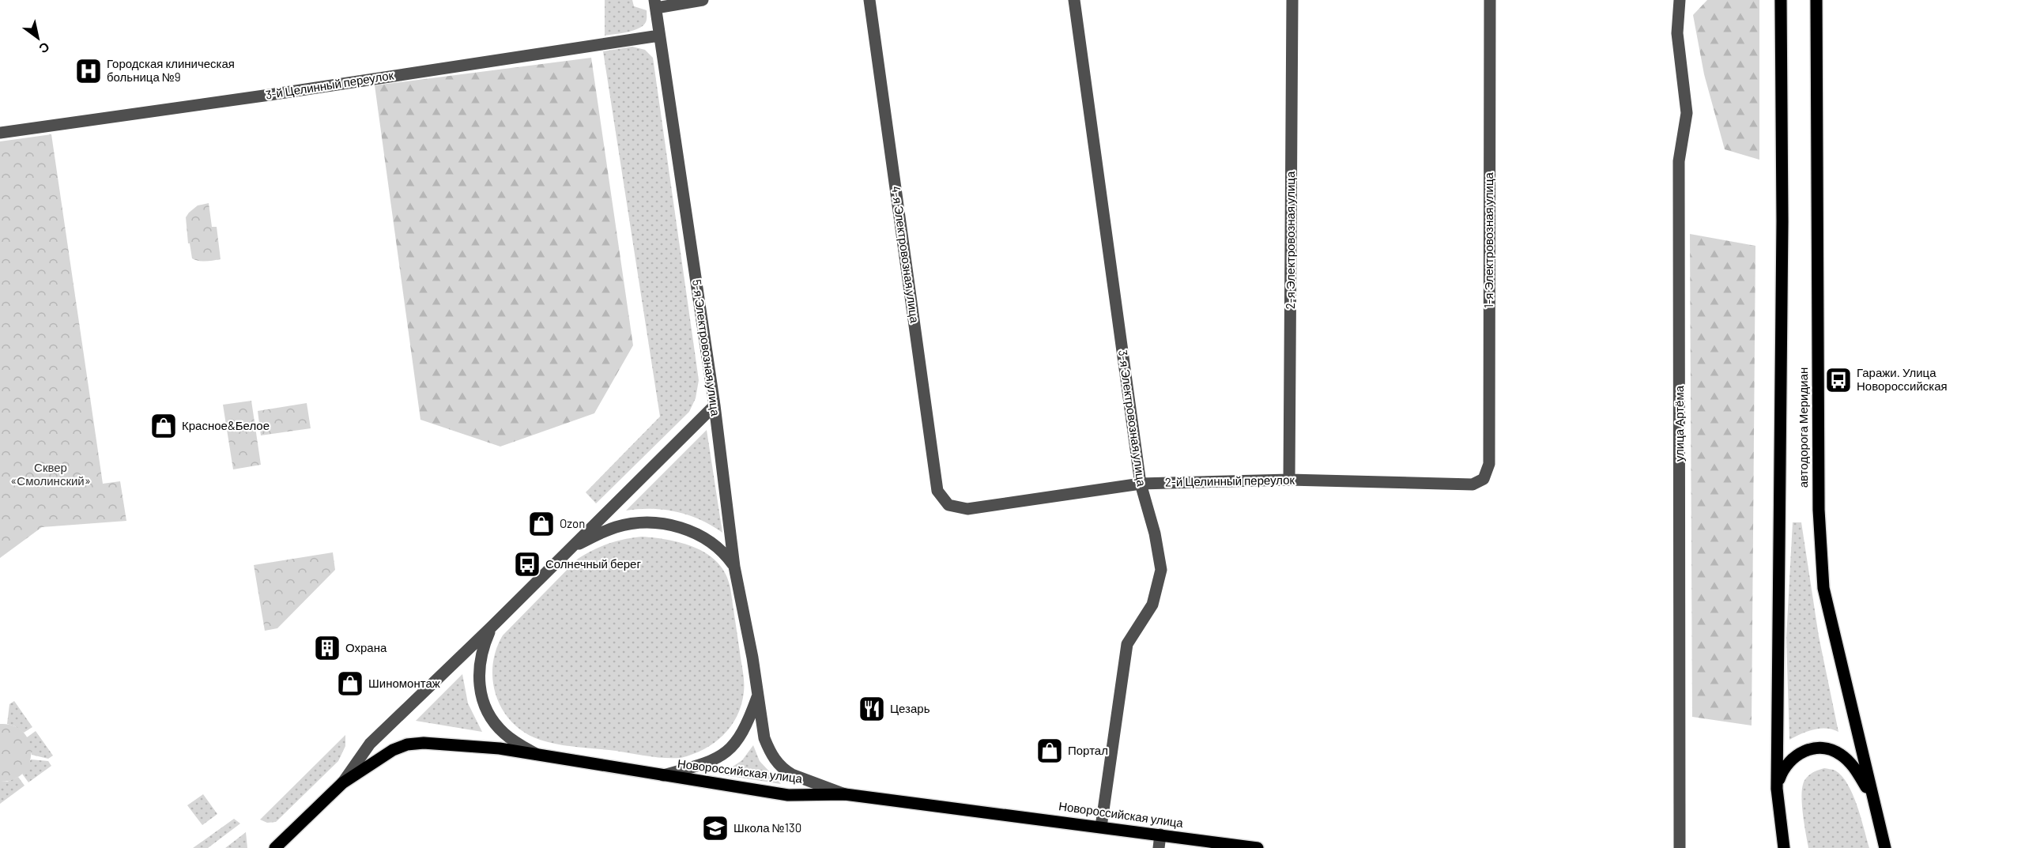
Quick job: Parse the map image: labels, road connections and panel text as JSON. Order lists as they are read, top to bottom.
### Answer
{
  "streets": {
    "main road": ["автодорога Меридиан", "Новороссийская улица"],
    "street": [
      "3-й Целинный переулок",
      "2-я Электровозная улица",
      "1-я Электровозная улица",
      "4-я Электровозная улица",
      "5-я Электровозная улица",
      "3-я Электровозная улица",
      "улица Артёма",
      "2-й Целинный переулок"
    ]
  },
  "crossings": [
    ["3-й Целинный переулок", "5-я Электровозная улица"],
    ["2-я Электровозная улица", "2-й Целинный переулок"],
    ["1-я Электровозная улица", "2-й Целинный переулок"],
    ["4-я Электровозная улица", "2-й Целинный переулок"],
    ["5-я Электровозная улица", "Новороссийская улица"],
    ["3-я Электровозная улица", "2-й Целинный переулок"],
    ["3-я Электровозная улица", "Новороссийская улица"]
  ],
  "parks": ["Сквер «Смолинский»"],
  "places": {
    "hospital": ["Городская клиническая больница №9"],
    "bus stop": ["Гаражи. Улица Новороссийская", "Солнечный берег"],
    "shop": [
      "Красное&Белое",
      "Ozon",
      "Шиномонтаж",
      "Портал"
    ],
    "building": ["Охрана"],
    "restaurant": ["Цезарь"],
    "school or university": ["Школа №130"]
  },
  "north": "bottom right"
}
